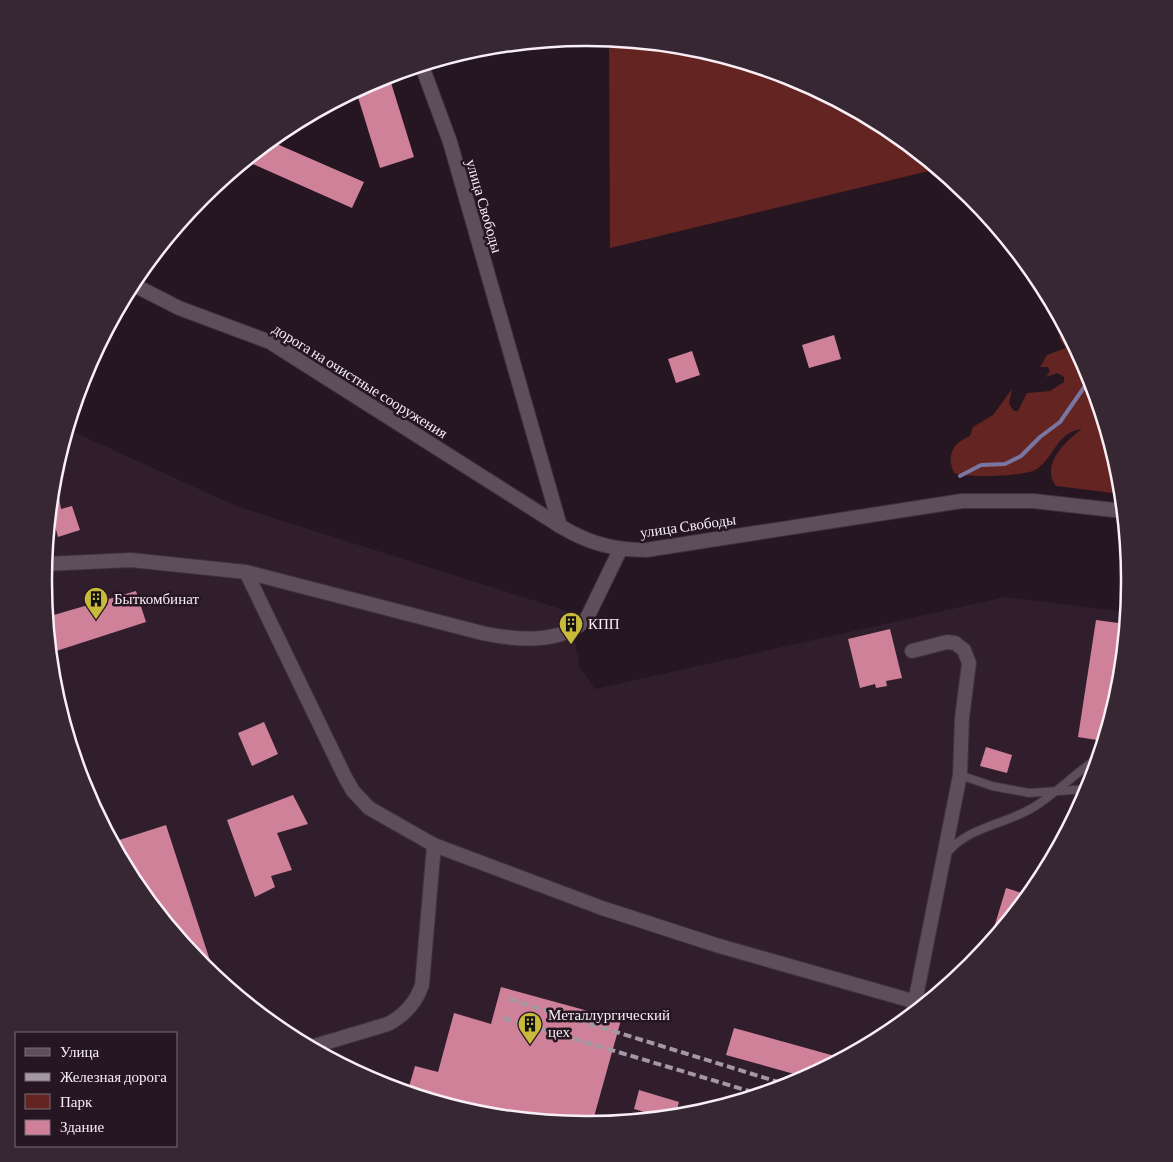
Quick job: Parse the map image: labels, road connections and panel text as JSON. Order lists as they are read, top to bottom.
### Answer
{
  "streets": {
    "street": ["улица Свободы", "дорога на очистные сооружения"]
  },
  "crossings": [
    ["улица Свободы", "дорога на очистные сооружения"]
  ],
  "places": {
    "building": ["Быткомбинат", "КПП", "Металлургический цех"]
  },
  "legend": [
    "Улица",
    "Железная дорога",
    "Парк",
    "Здание"
  ]
}
